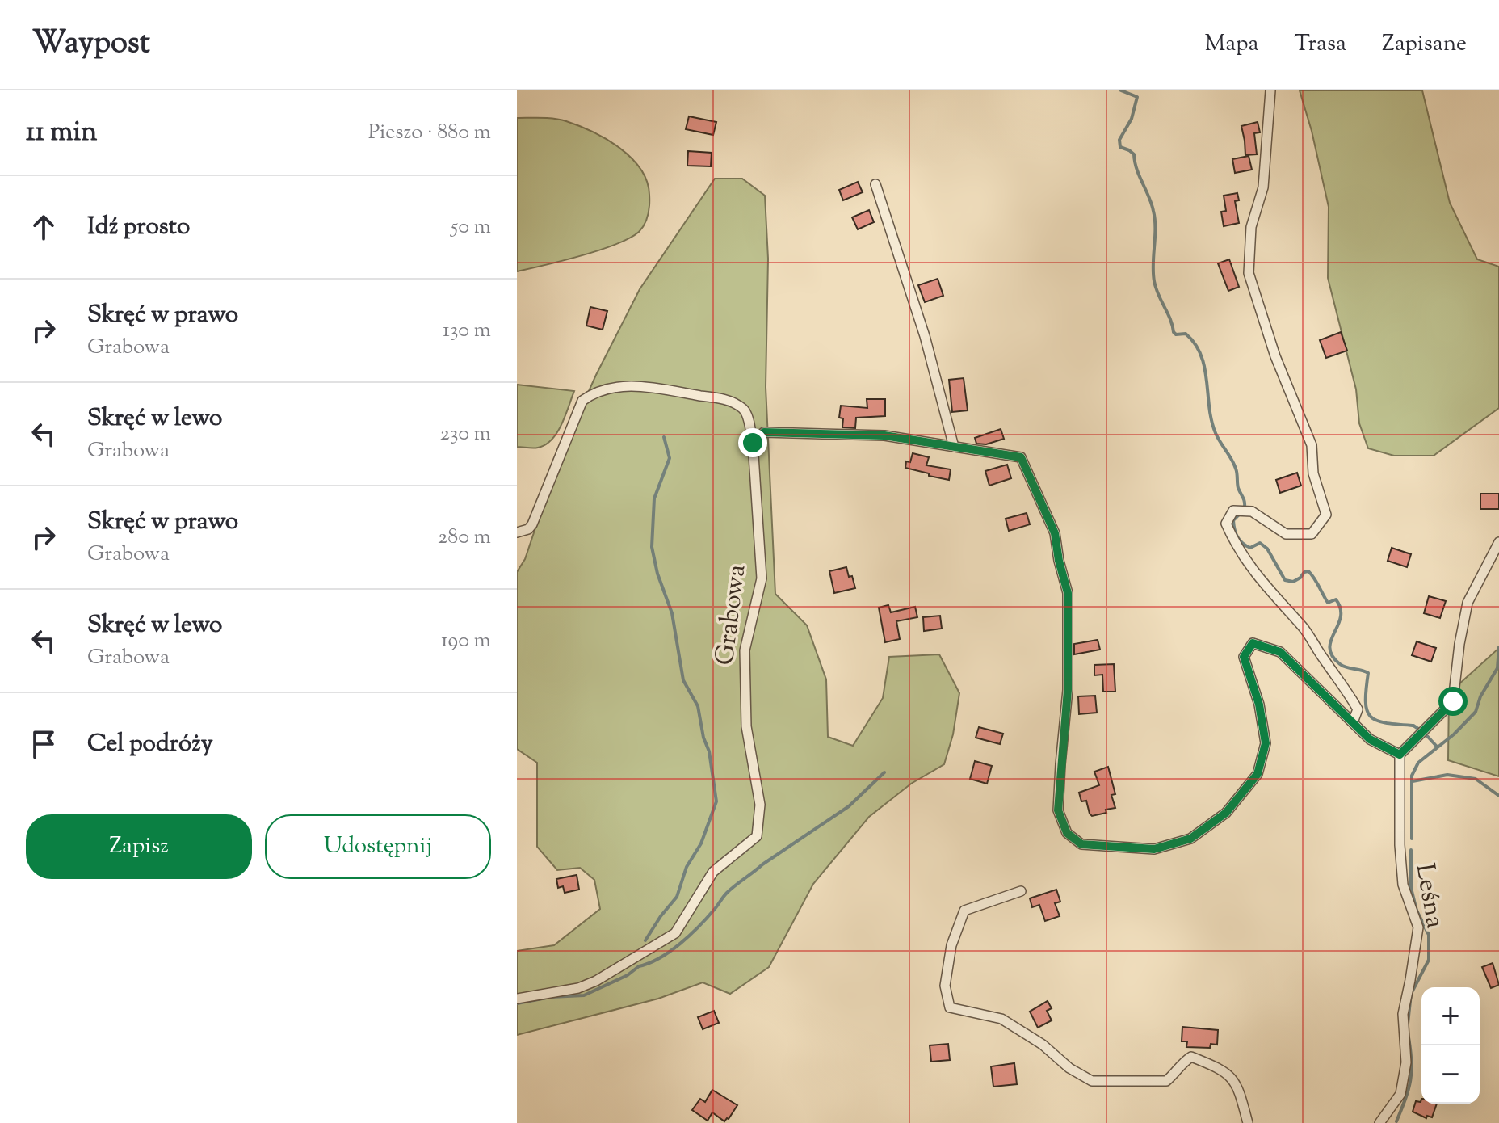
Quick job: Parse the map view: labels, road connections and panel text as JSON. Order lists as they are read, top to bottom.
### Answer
{
  "streets": {
    "street": ["Grabowa", "Leśna"]
  },
  "page": {
    "header": "Waypost",
    "nav": ["Mapa", "Trasa", "Zapisane"],
    "heading": ["11 min", "Pieszo · 880 m"],
    "list": [
      ["Idź prosto", "50 m"],
      ["Skręć w prawo", "Grabowa", "130 m"],
      ["Skręć w lewo", "Grabowa", "230 m"],
      ["Skręć w prawo", "Grabowa", "280 m"],
      ["Skręć w lewo", "Grabowa", "190 m"],
      "Cel podróży"
    ],
    "buttons": ["Zapisz", "Udostępnij"],
    "map_buttons": ["+", "−"]
  }
}
